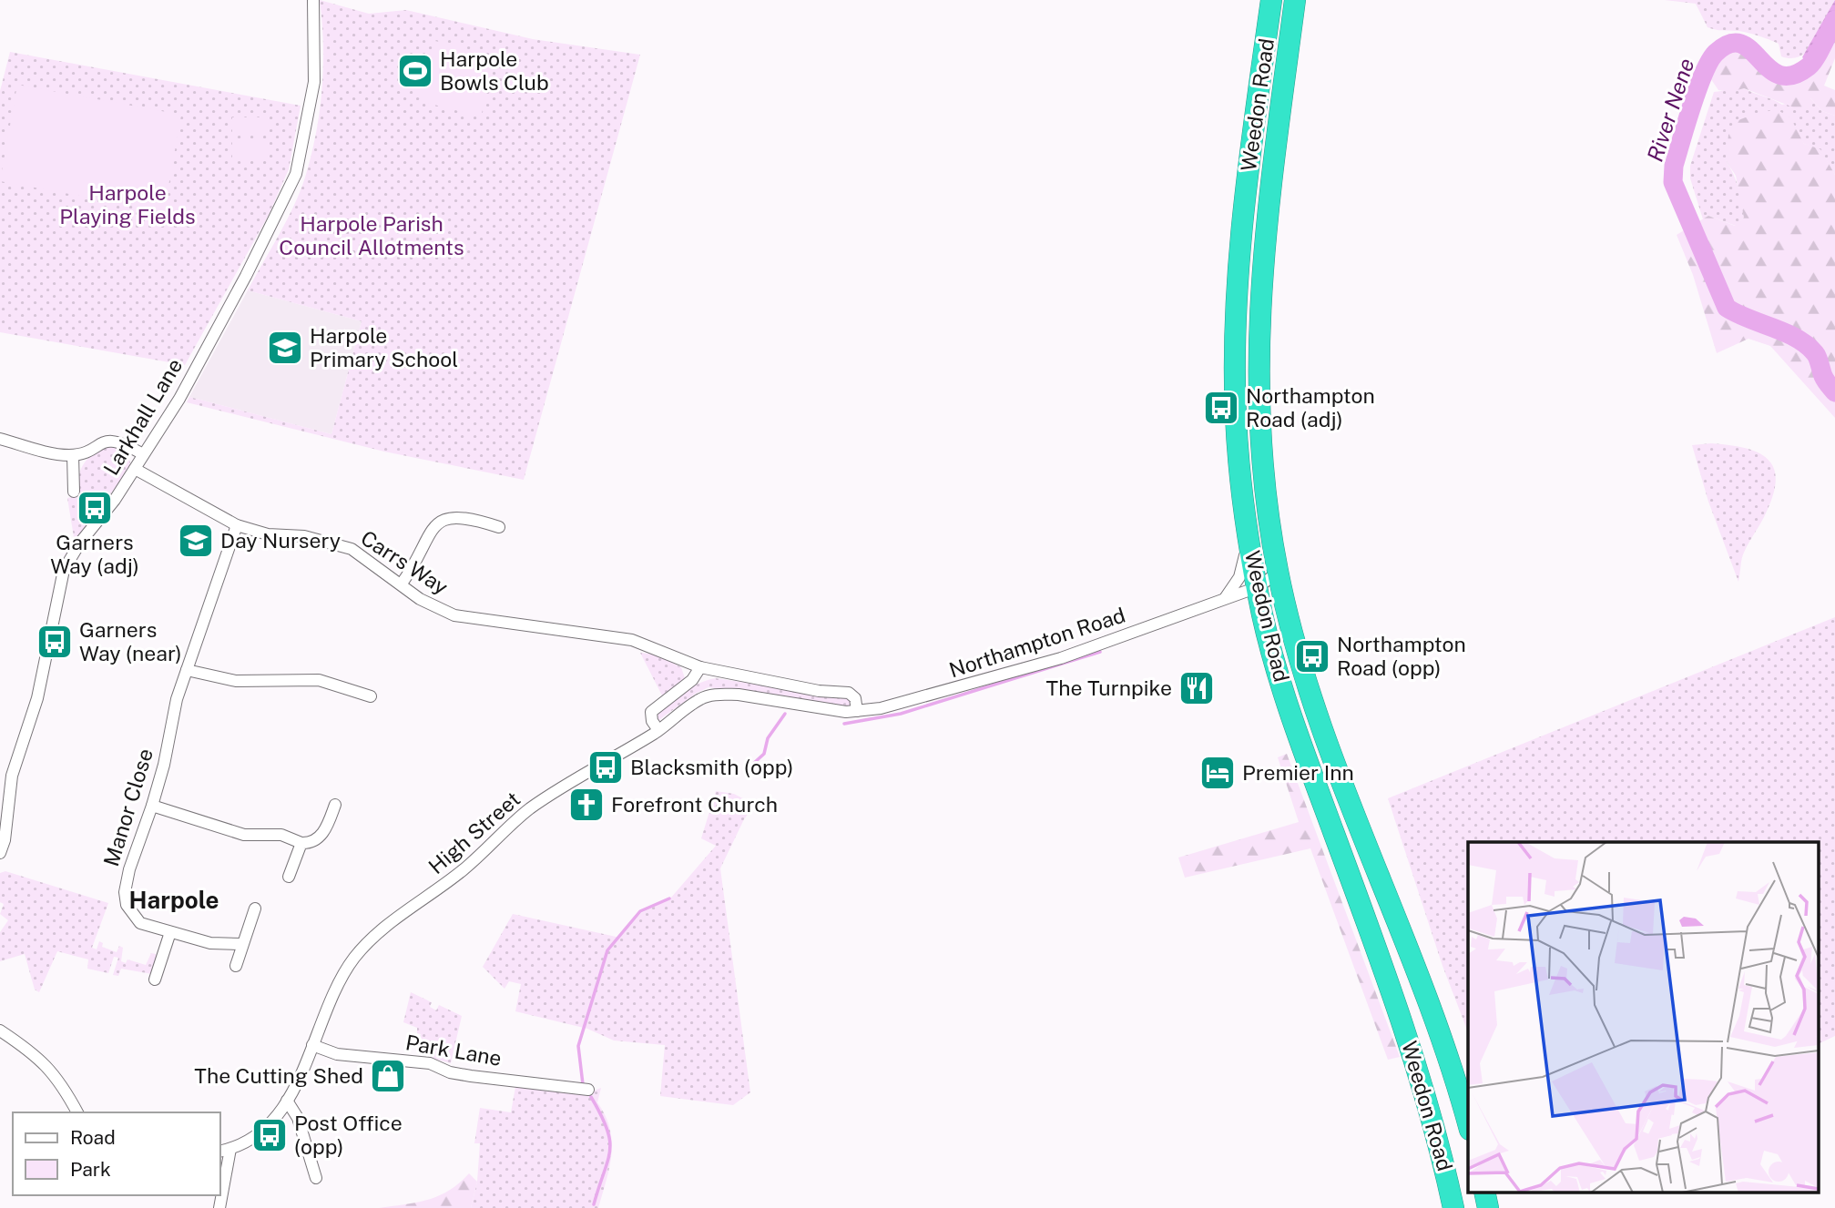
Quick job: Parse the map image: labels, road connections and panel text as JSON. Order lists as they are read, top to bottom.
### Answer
{
  "streets": {
    "highway": ["Weedon Road"],
    "street": [
      "Larkhall Lane",
      "Carrs Way",
      "Northampton Road",
      "Manor Close",
      "High Street",
      "Park Lane"
    ]
  },
  "crossings": [
    ["Weedon Road", "Northampton Road"],
    ["Larkhall Lane", "Carrs Way"],
    ["Carrs Way", "Northampton Road"],
    ["Carrs Way", "Manor Close"],
    ["Carrs Way", "High Street"],
    ["Northampton Road", "High Street"],
    ["High Street", "Park Lane"]
  ],
  "districts": ["Harpole"],
  "water": ["River Nene"],
  "parks": ["Harpole Playing Fields", "Harpole Parish Council Allotments"],
  "places": {
    "sports": ["Harpole Bowls Club"],
    "school or university": ["Harpole Primary School", "Day Nursery"],
    "bus stop": [
      "Northampton Road (adj)",
      "Garners Way (adj)",
      "Garners Way (near)",
      "Northampton Road (opp)",
      "Blacksmith (opp)",
      "Post Office (opp)"
    ],
    "restaurant": ["The Turnpike"],
    "hotel": ["Premier Inn"],
    "church": ["Forefront Church"],
    "shop": ["The Cutting Shed"]
  },
  "legend": ["Road", "Park"]
}
